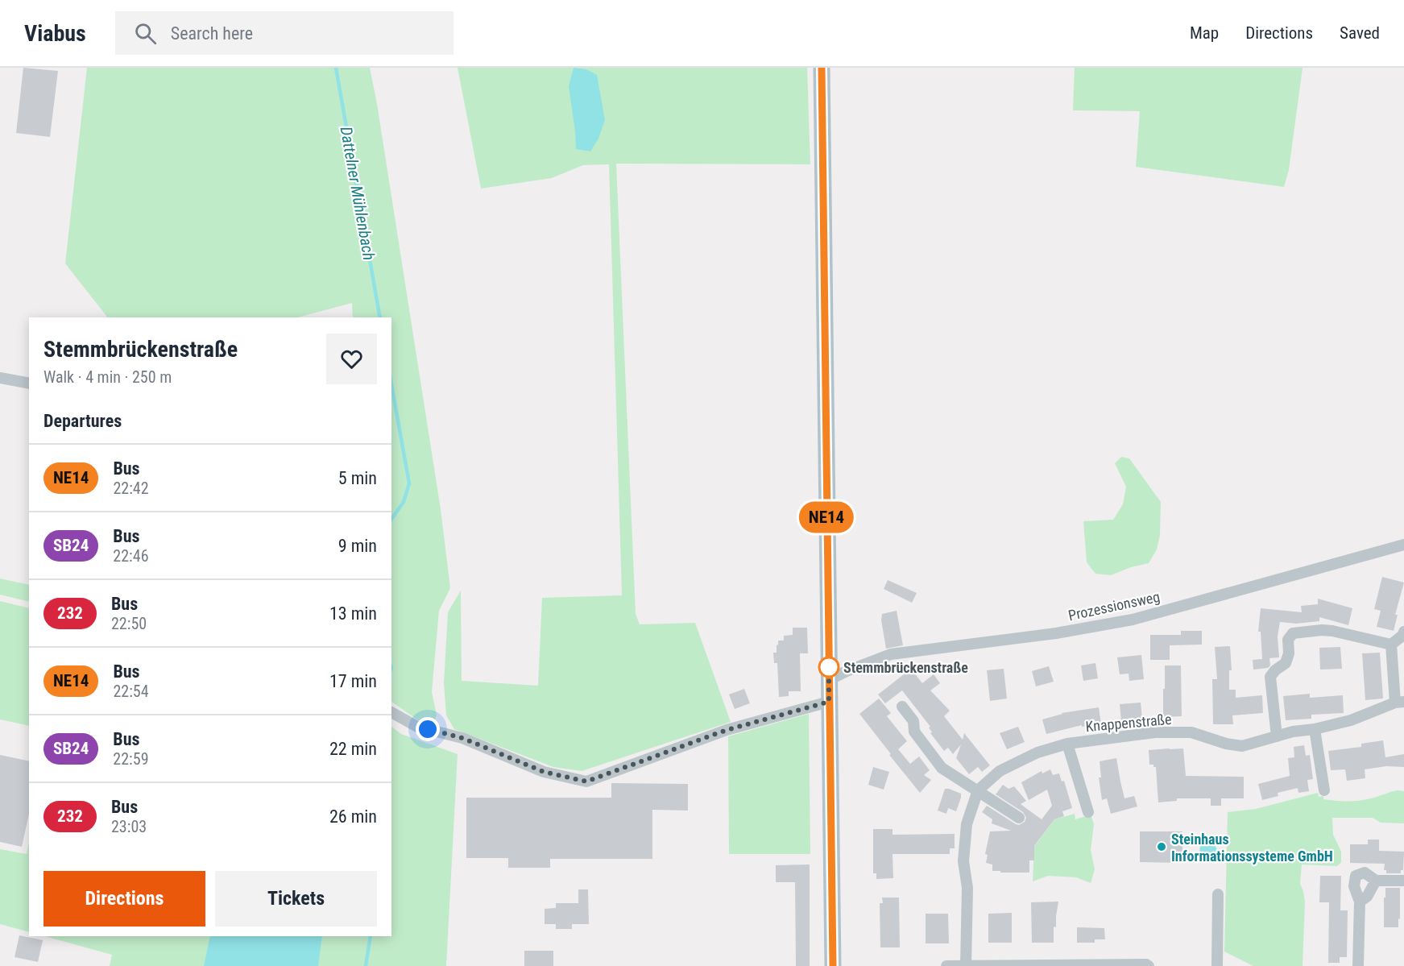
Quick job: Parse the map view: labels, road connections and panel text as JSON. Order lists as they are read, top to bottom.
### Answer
{
  "streets": {
    "street": ["Prozessionsweg", "Knappenstraße"]
  },
  "water": ["Dattelner Mühlenbach"],
  "places": ["Stemmbrückenstraße", "Steinhaus Informationssysteme GmbH"],
  "lines": ["bus line NE14"],
  "page": {
    "header": "Viabus",
    "search": "Search here",
    "nav": ["Map", "Directions", "Saved"],
    "on_map": "NE14",
    "heading": [
      ["Stemmbrückenstraße", "Walk · 4 min · 250 m"],
      "Departures"
    ],
    "list": [
      {
        "mark": "NE14",
        "name": "Bus",
        "note": "22:42",
        "value": "5 min"
      },
      {
        "mark": "SB24",
        "name": "Bus",
        "note": "22:46",
        "value": "9 min"
      },
      {
        "mark": "232",
        "name": "Bus",
        "note": "22:50",
        "value": "13 min"
      },
      {
        "mark": "NE14",
        "name": "Bus",
        "note": "22:54",
        "value": "17 min"
      },
      {
        "mark": "SB24",
        "name": "Bus",
        "note": "22:59",
        "value": "22 min"
      },
      {
        "mark": "232",
        "name": "Bus",
        "note": "23:03",
        "value": "26 min"
      }
    ],
    "buttons": ["Directions", "Tickets"]
  }
}
